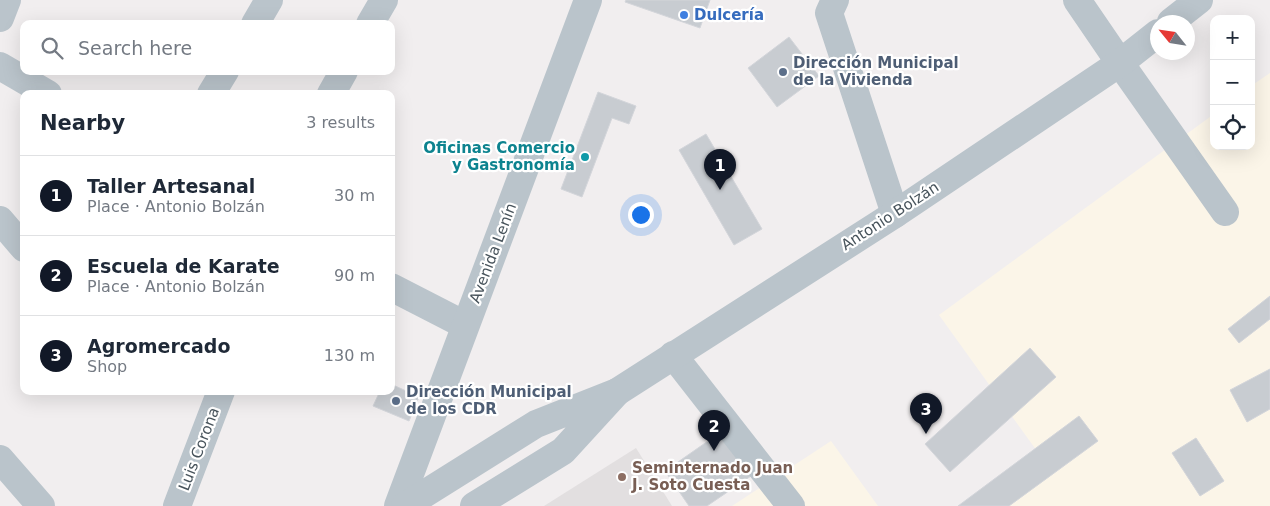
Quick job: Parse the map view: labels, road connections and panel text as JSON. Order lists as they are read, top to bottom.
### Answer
{
  "streets": {
    "street": ["Antonio Bolzán", "Avenida Lenín", "Luis Corona"]
  },
  "places": [
    "Dulcería",
    "Dirección Municipal de la Vivienda",
    "Oficinas Comercio y Gastronomía",
    "Dirección Municipal de los CDR",
    "Seminternado Juan J. Soto Cuesta"
  ],
  "north": "top left",
  "page": {
    "map_buttons": ["+", "−"],
    "search": "Search here",
    "heading": ["Nearby", "3 results"],
    "pins": ["1", "3", "2"],
    "list": [
      {
        "mark": "1",
        "name": "Taller Artesanal",
        "note": "Place · Antonio Bolzán",
        "value": "30 m"
      },
      {
        "mark": "2",
        "name": "Escuela de Karate",
        "note": "Place · Antonio Bolzán",
        "value": "90 m"
      },
      {
        "mark": "3",
        "name": "Agromercado",
        "note": "Shop",
        "value": "130 m"
      }
    ]
  }
}
